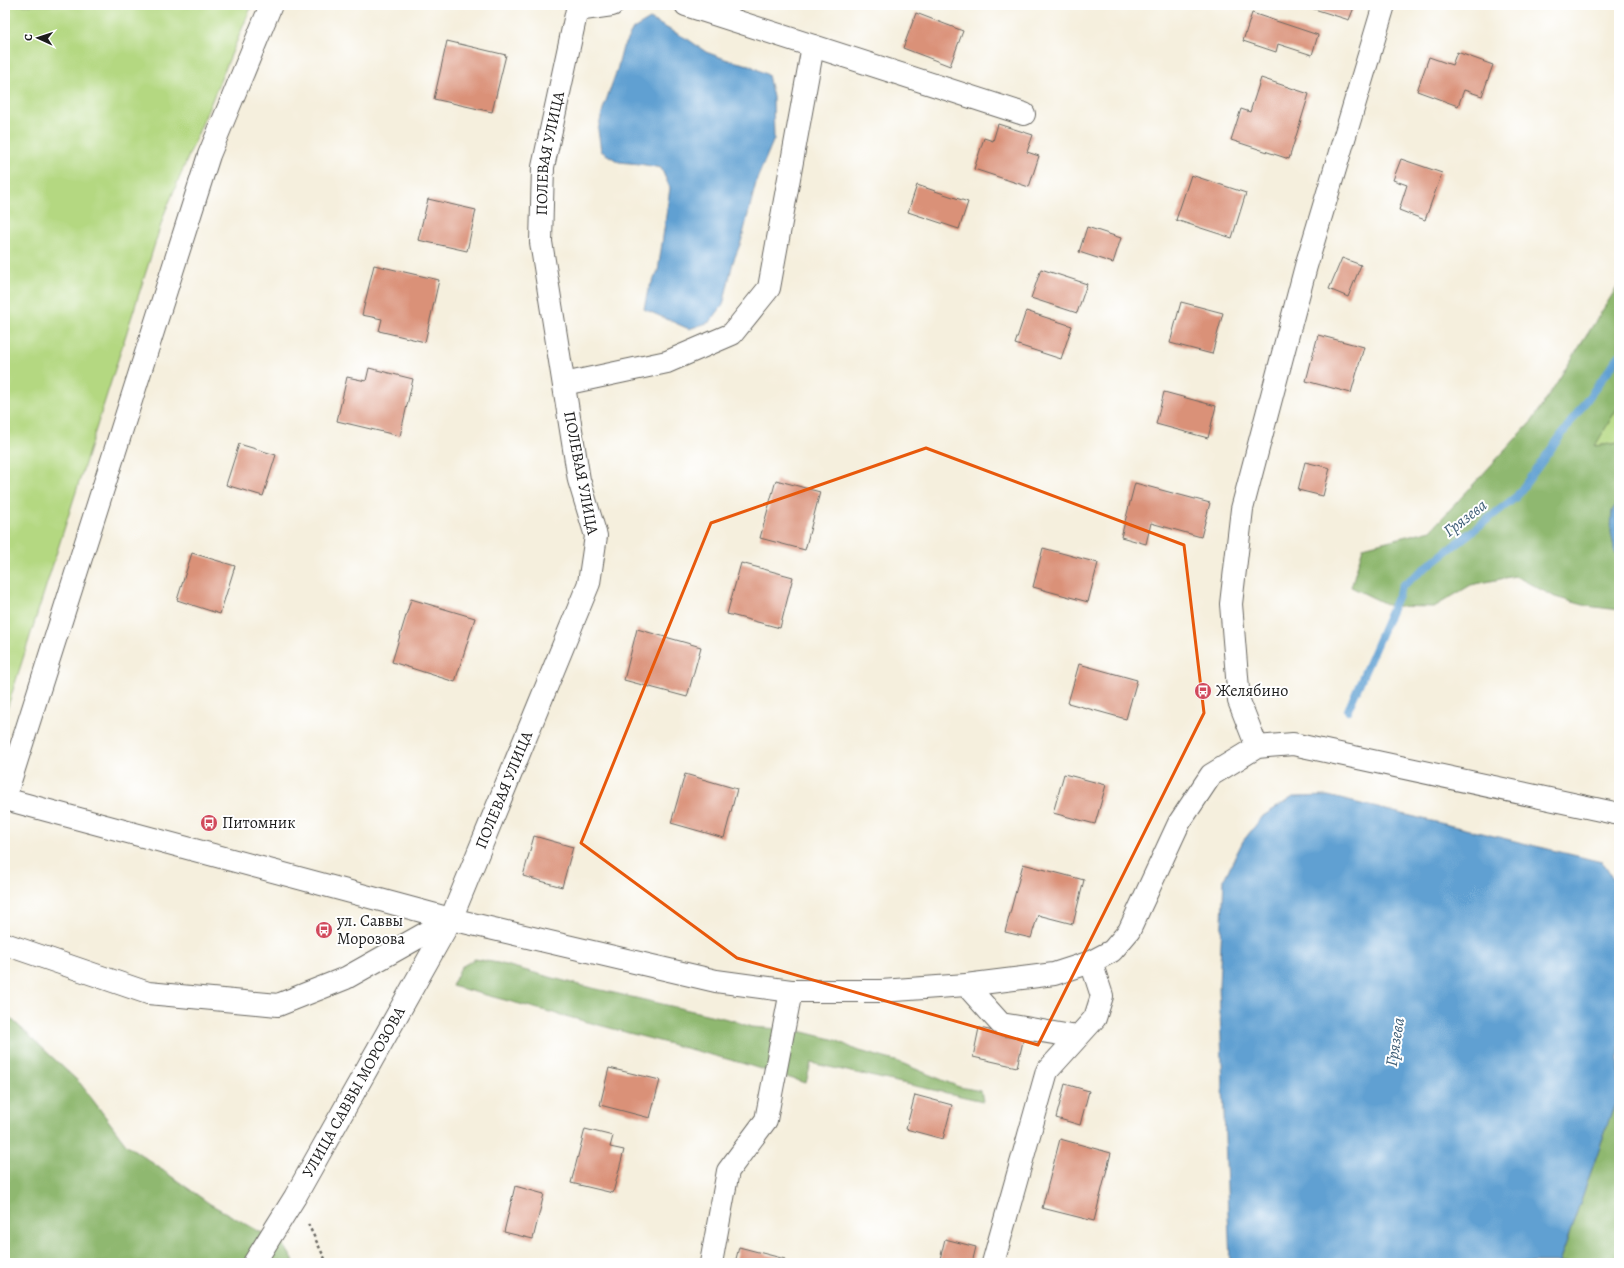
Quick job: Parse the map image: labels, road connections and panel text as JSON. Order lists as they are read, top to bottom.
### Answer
{
  "streets": {
    "street": ["ПОЛЕВАЯ УЛИЦА", "УЛИЦА САВВЫ МОРОЗОВА"]
  },
  "crossings": [
    ["ПОЛЕВАЯ УЛИЦА", "УЛИЦА САВВЫ МОРОЗОВА"]
  ],
  "water": ["Грязева"],
  "places": {
    "bus stop": ["Желябино", "Питомник", "ул. Саввы Морозова"]
  },
  "north": "left"
}
